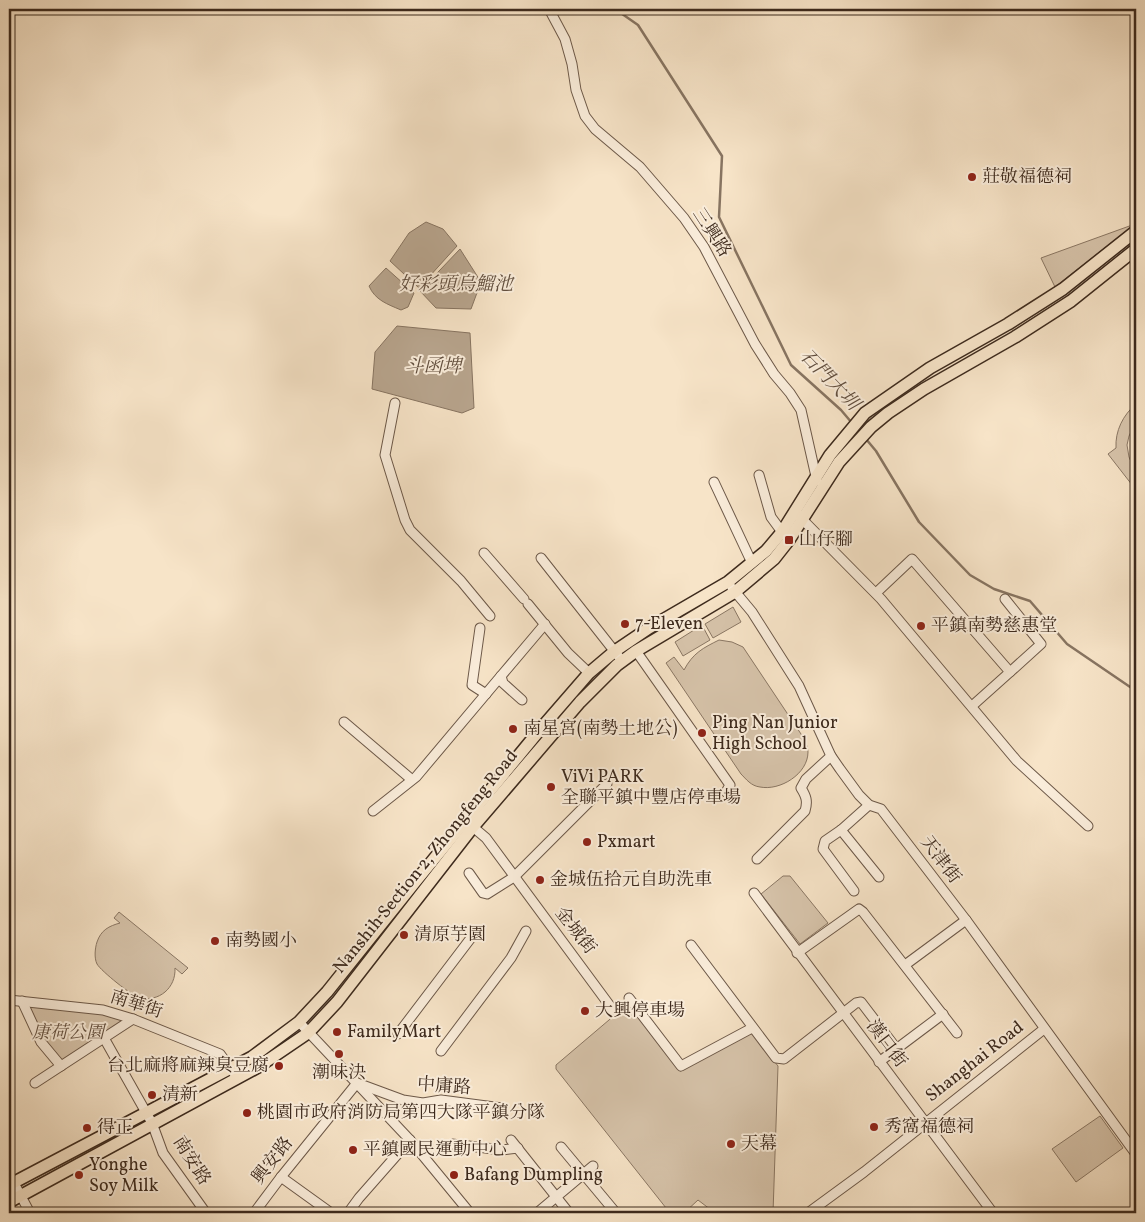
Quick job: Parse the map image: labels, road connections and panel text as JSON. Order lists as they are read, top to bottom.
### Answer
{
  "streets": {
    "main road": ["Nanshih Section 2, Zhongfeng Road"],
    "street": [
      "三興路",
      "天津街",
      "金城街",
      "南華街",
      "漢口街",
      "Shanghai Road",
      "中庸路",
      "南安路",
      "興安路"
    ]
  },
  "crossings": [
    ["三興路", "Nanshih Section 2, Zhongfeng Road"],
    ["天津街", "Nanshih Section 2, Zhongfeng Road"],
    ["天津街", "Shanghai Road"],
    ["Nanshih Section 2, Zhongfeng Road", "金城街"],
    ["Nanshih Section 2, Zhongfeng Road", "南華街"],
    ["Nanshih Section 2, Zhongfeng Road", "南安路"],
    ["漢口街", "Shanghai Road"],
    ["中庸路", "興安路"]
  ],
  "water": ["好彩頭烏鰡池", "斗函埤", "石門大圳"],
  "parks": ["康荷公園"],
  "places": {
    "other": [
      "莊敬福德祠",
      "7-Eleven",
      "平鎮南勢慈惠堂",
      "南星宮(南勢土地公)",
      "Ping Nan Junior High School",
      "ViVi PARK 全聯平鎮中豐店停車場",
      "Pxmart",
      "金城伍拾元自助洗車",
      "清原芋園",
      "南勢國小",
      "大興停車場",
      "FamilyMart",
      "潮味決",
      "台北麻將麻辣臭豆腐",
      "清新",
      "桃園市政府消防局第四大隊平鎮分隊",
      "秀窩福德祠",
      "得正",
      "天幕",
      "平鎮國民運動中心",
      "Yonghe Soy Milk",
      "Bafang Dumpling"
    ],
    "transit": ["山仔腳"]
  }
}
